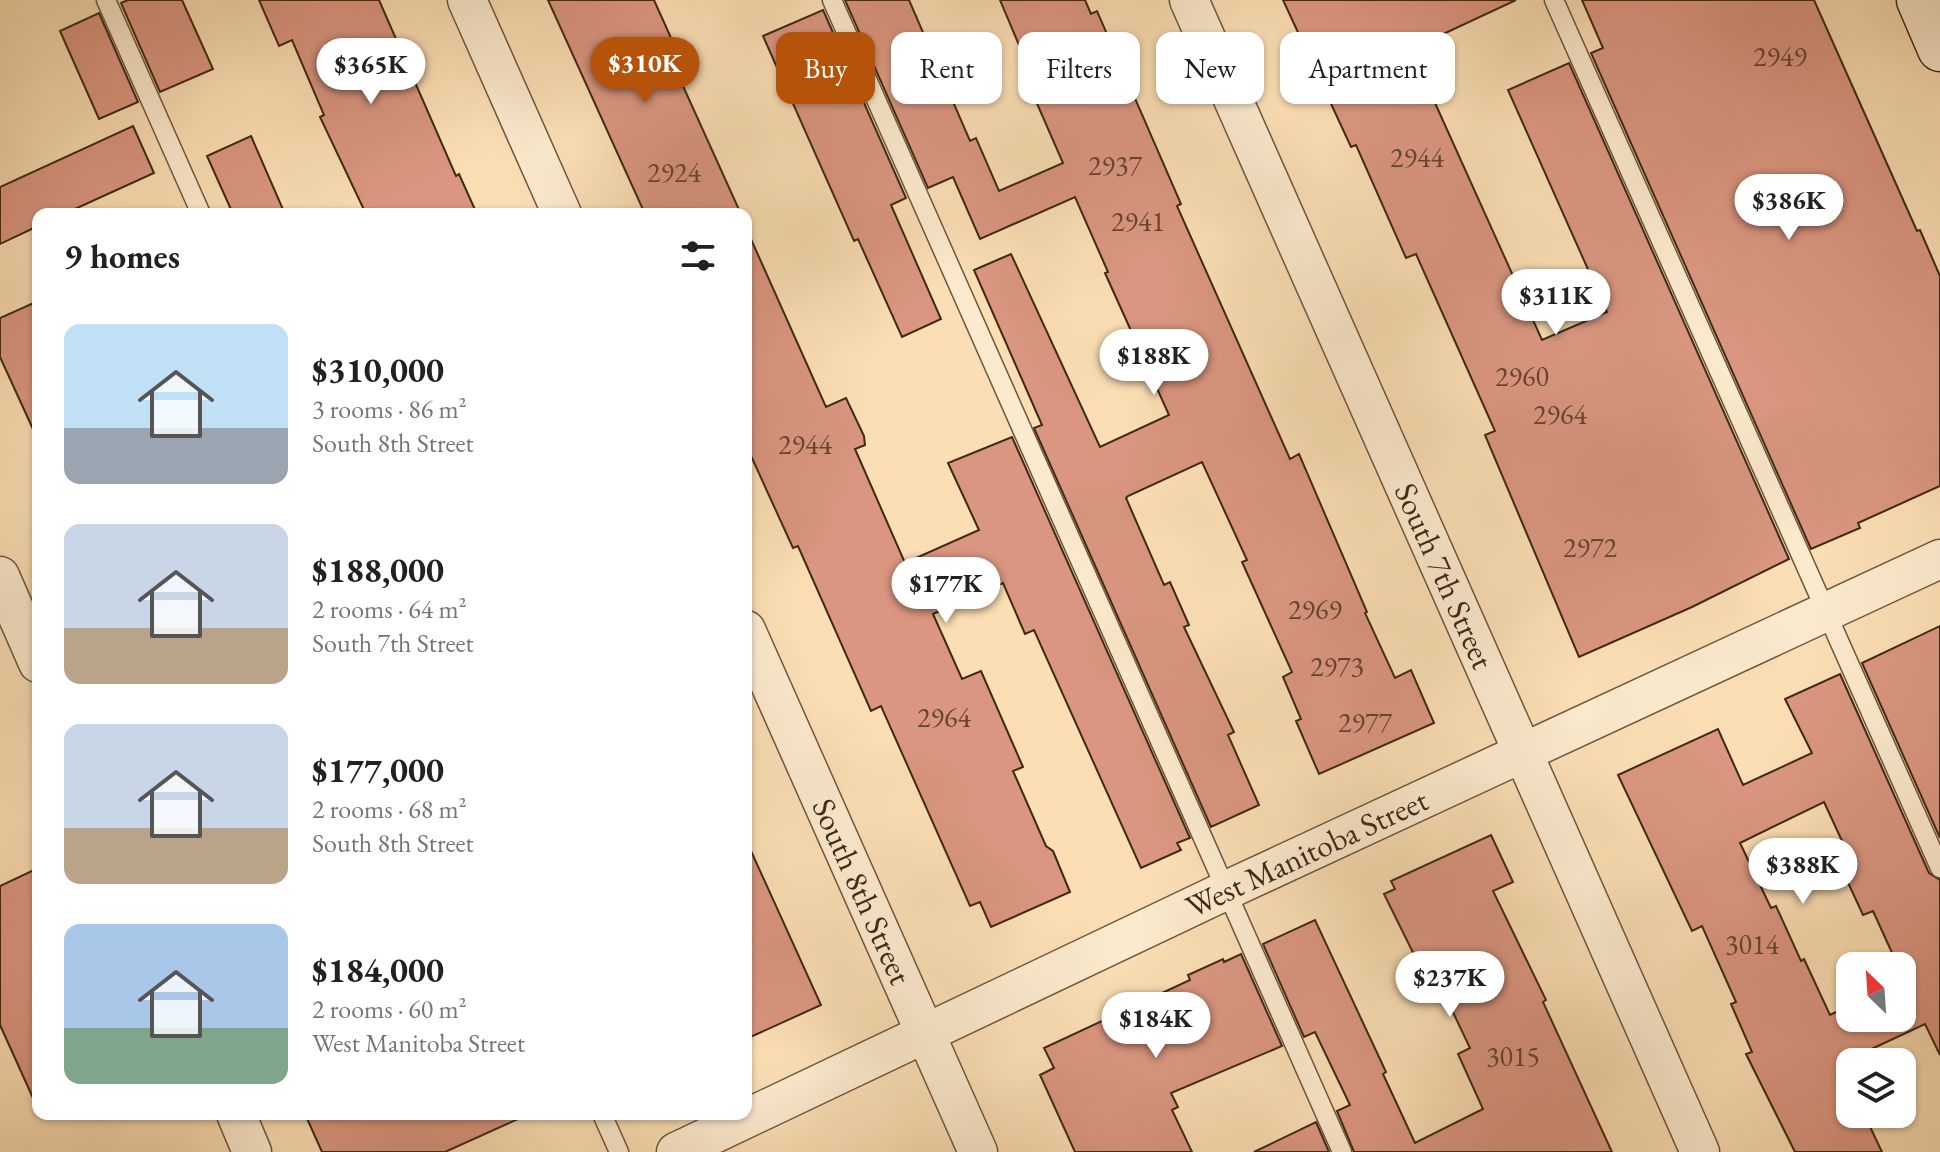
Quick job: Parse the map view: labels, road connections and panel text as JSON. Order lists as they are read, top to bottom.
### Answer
{
  "streets": {
    "street": ["South 7th Street", "West Manitoba Street", "South 8th Street"]
  },
  "crossings": [
    ["South 7th Street", "West Manitoba Street"],
    ["West Manitoba Street", "South 8th Street"]
  ],
  "house_numbers": [
    "2949",
    "2944",
    "2937",
    "2924",
    "2941",
    "2960",
    "2964",
    "2944",
    "2972",
    "2969",
    "2973",
    "2964",
    "2977",
    "3014",
    "3015"
  ],
  "north": "top left",
  "page": {
    "chip": [
      "Buy",
      "Rent",
      "Filters",
      "New",
      "Apartment"
    ],
    "price": [
      "$310K",
      "$365K",
      "$386K",
      "$311K",
      "$188K",
      "$177K",
      "$388K",
      "$237K",
      "$184K"
    ],
    "heading": "9 homes",
    "list": [
      {
        "name": "$310,000",
        "note": "3 rooms · 86 m² · South 8th Street"
      },
      {
        "name": "$188,000",
        "note": "2 rooms · 64 m² · South 7th Street"
      },
      {
        "name": "$177,000",
        "note": "2 rooms · 68 m² · South 8th Street"
      },
      {
        "name": "$184,000",
        "note": "2 rooms · 60 m² · West Manitoba Street"
      }
    ]
  }
}
